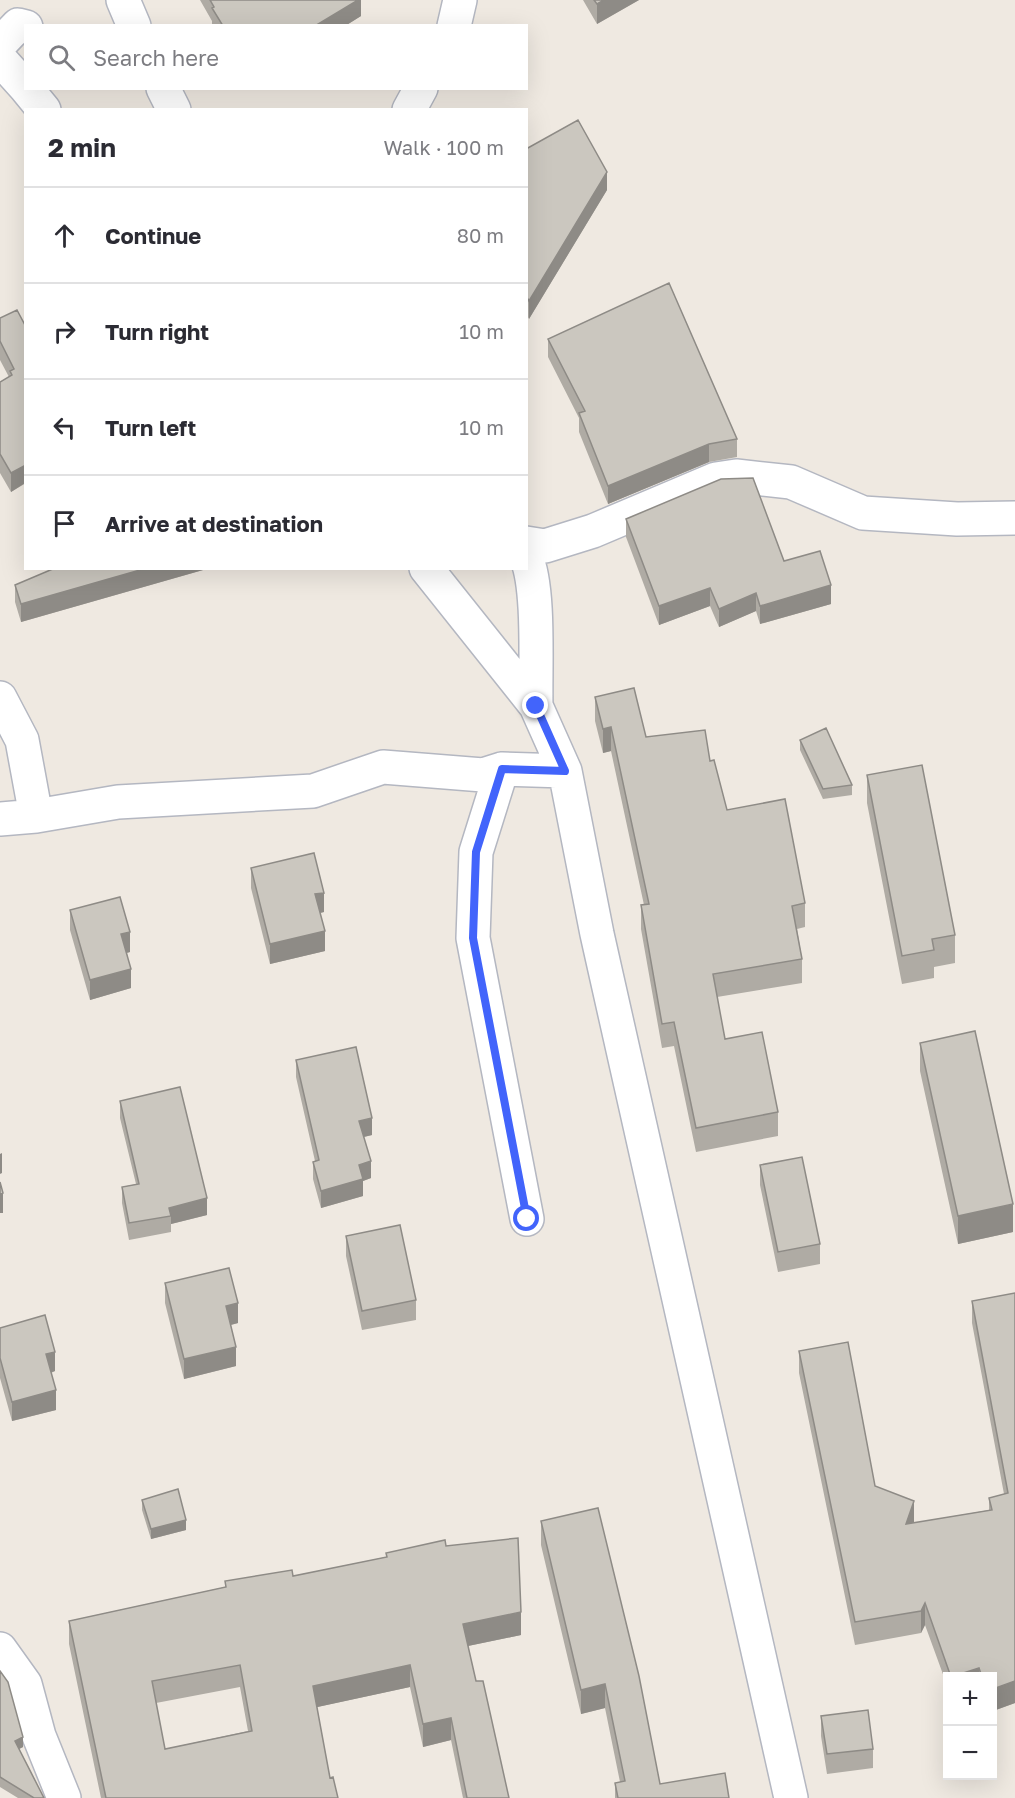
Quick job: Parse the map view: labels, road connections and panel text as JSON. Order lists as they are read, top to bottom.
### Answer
{
  "page": {
    "search": "Search here",
    "heading": ["2 min", "Walk · 100 m"],
    "list": [
      ["Continue", "80 m"],
      ["Turn right", "10 m"],
      ["Turn left", "10 m"],
      "Arrive at destination"
    ],
    "map_buttons": ["+", "−"]
  }
}
